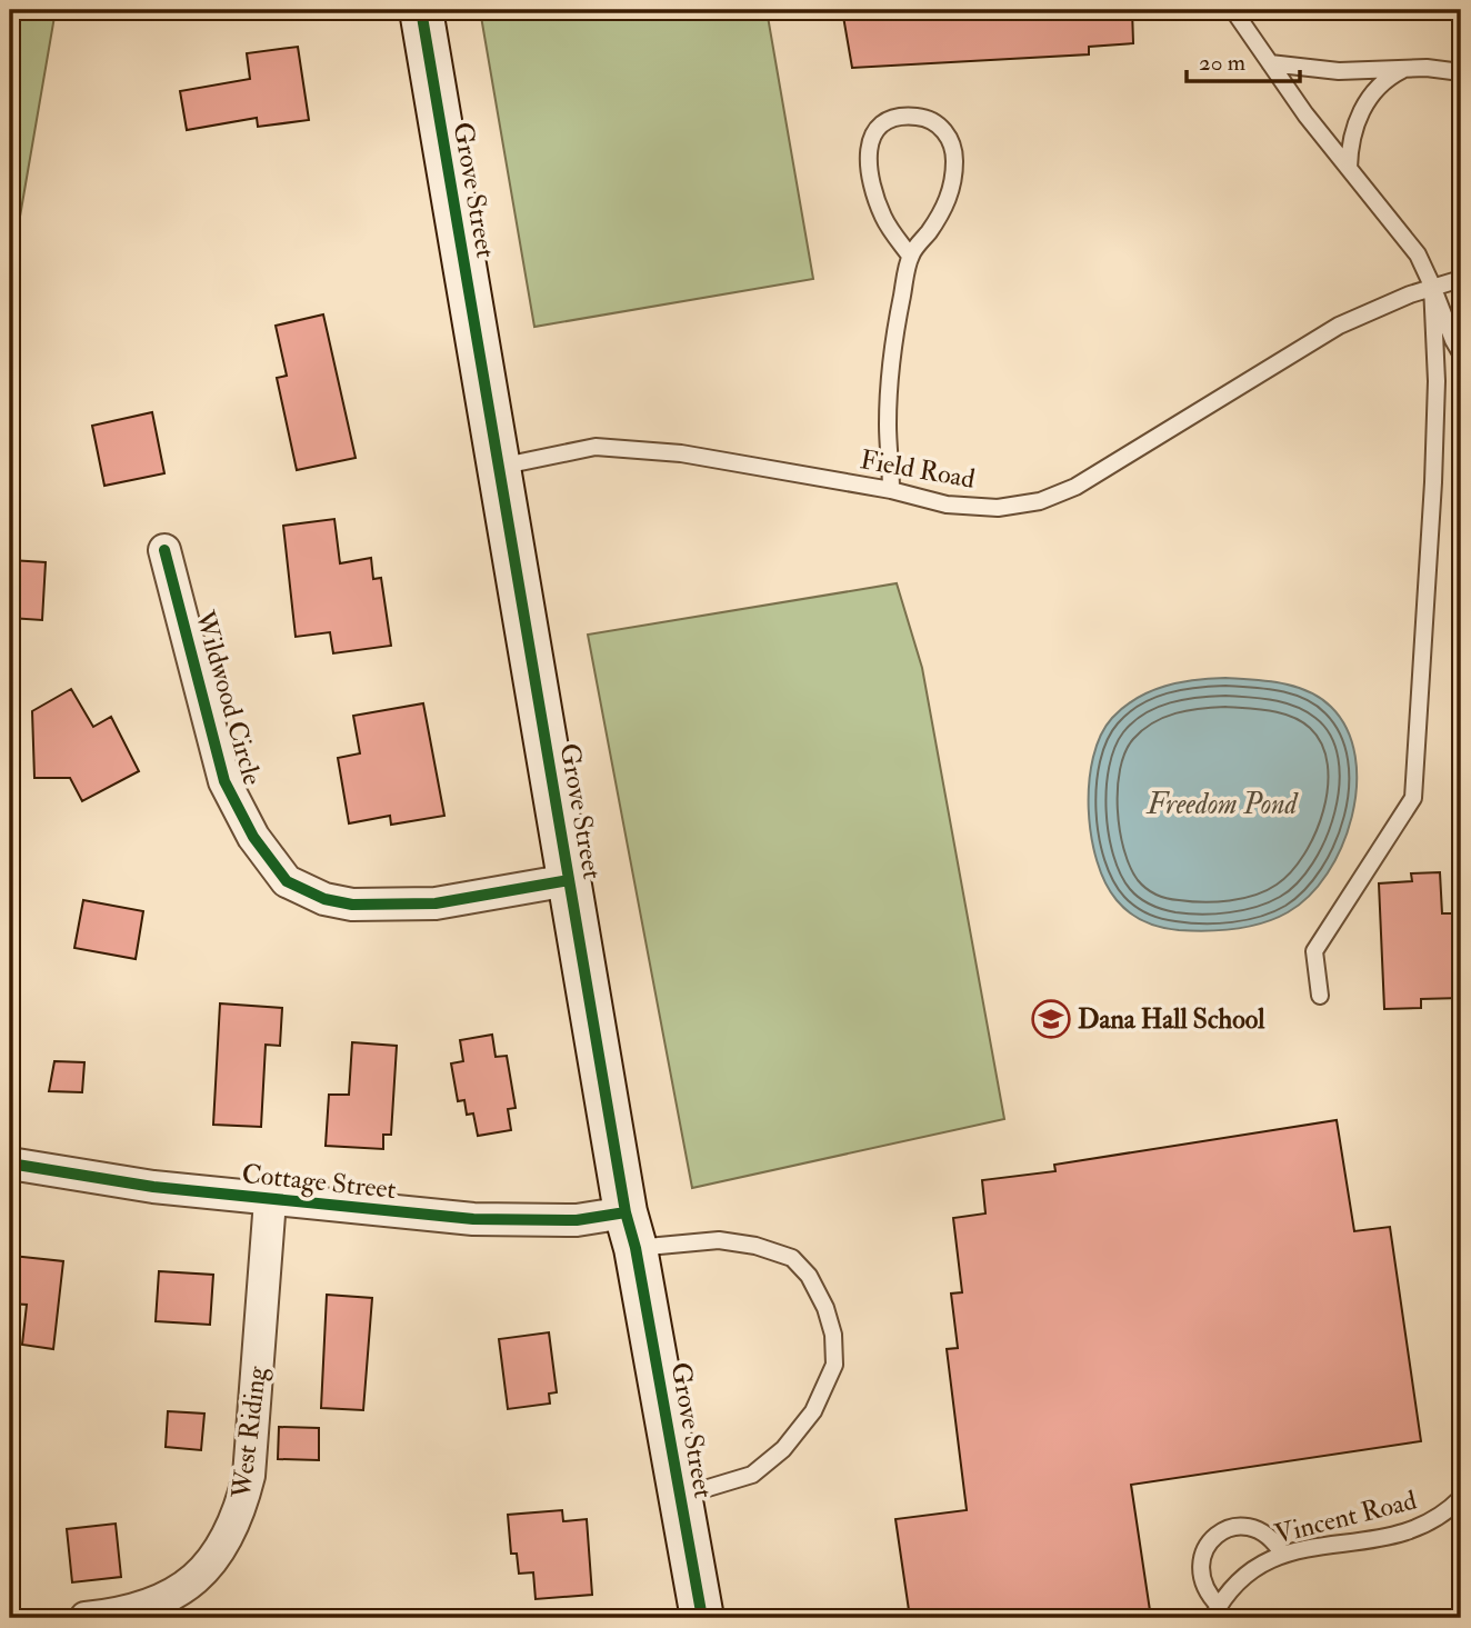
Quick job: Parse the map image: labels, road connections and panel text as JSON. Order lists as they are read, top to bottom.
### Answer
{
  "streets": {
    "street": [
      "Grove Street",
      "Wildwood Circle",
      "Cottage Street",
      "West Riding"
    ],
    "lane": ["Field Road", "Vincent Road"]
  },
  "crossings": [
    ["Grove Street", "Field Road"],
    ["Grove Street", "Wildwood Circle"],
    ["Grove Street", "Cottage Street"],
    ["Cottage Street", "West Riding"]
  ],
  "water": ["Freedom Pond"],
  "places": {
    "school or university": ["Dana Hall School"]
  },
  "scale_bar": "20 m"
}
